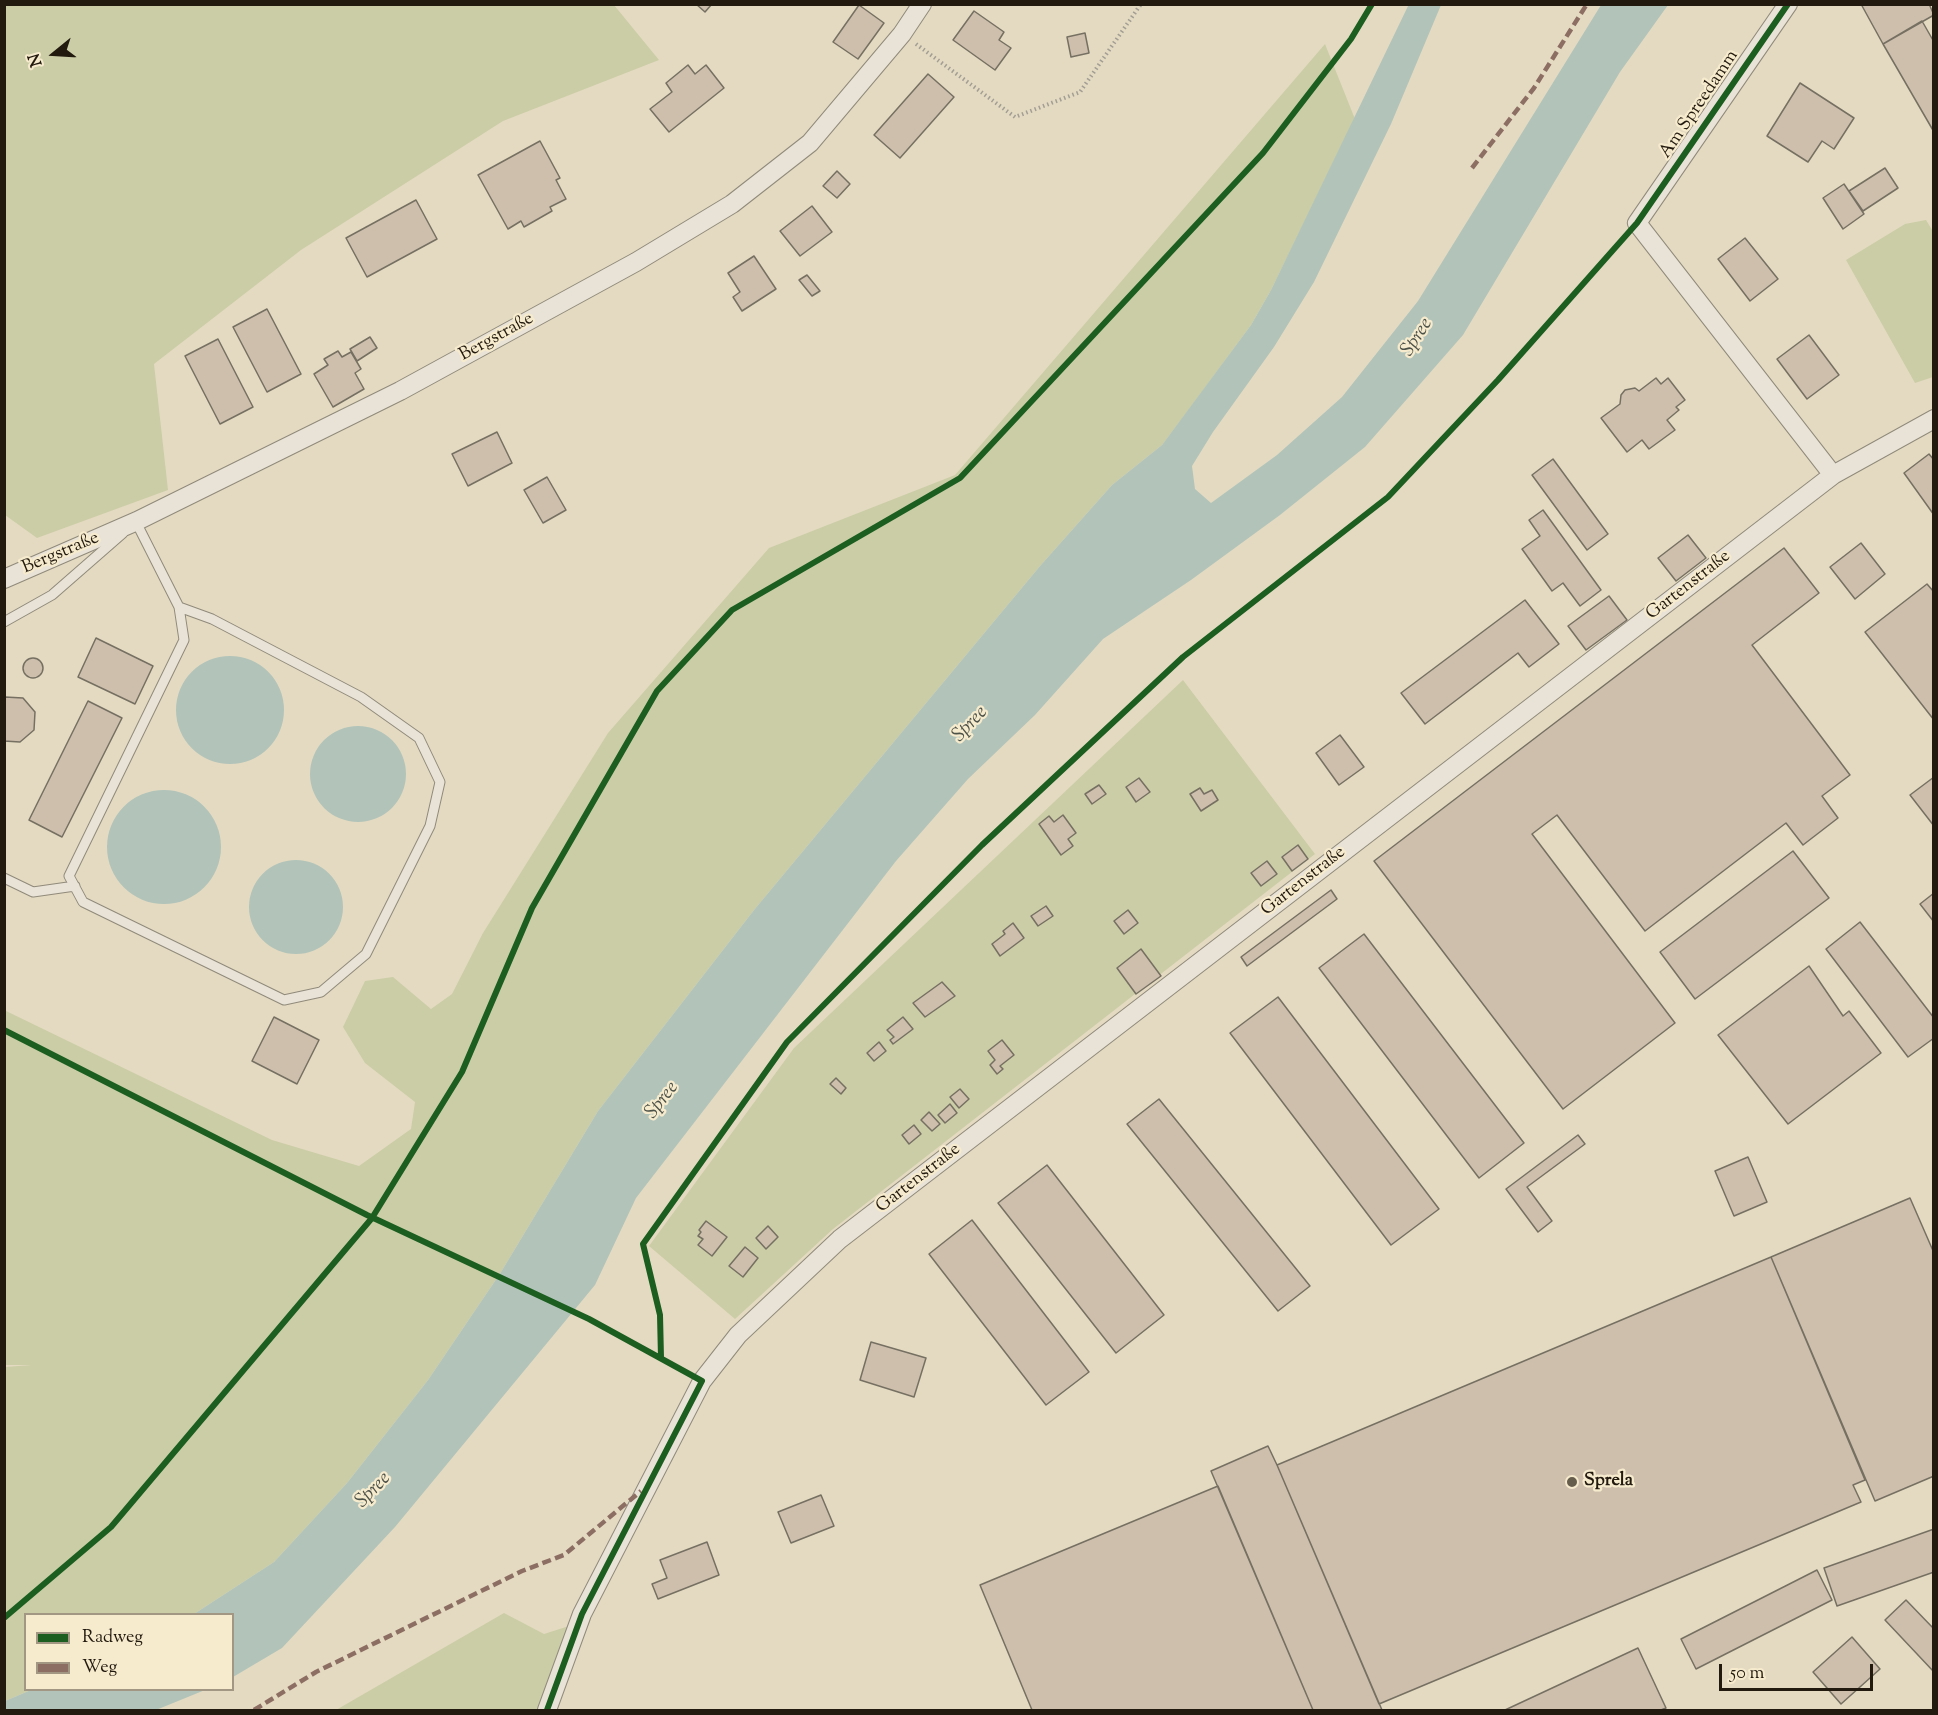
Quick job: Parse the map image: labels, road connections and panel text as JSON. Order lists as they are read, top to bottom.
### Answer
{
  "streets": {
    "street": ["Am Spreedamm", "Bergstraße", "Gartenstraße"]
  },
  "crossings": [
    ["Am Spreedamm", "Gartenstraße"]
  ],
  "water": ["Spree"],
  "places": ["Sprela"],
  "legend": ["Radweg", "Weg"],
  "scale_bar": "50 m",
  "north": "left"
}
